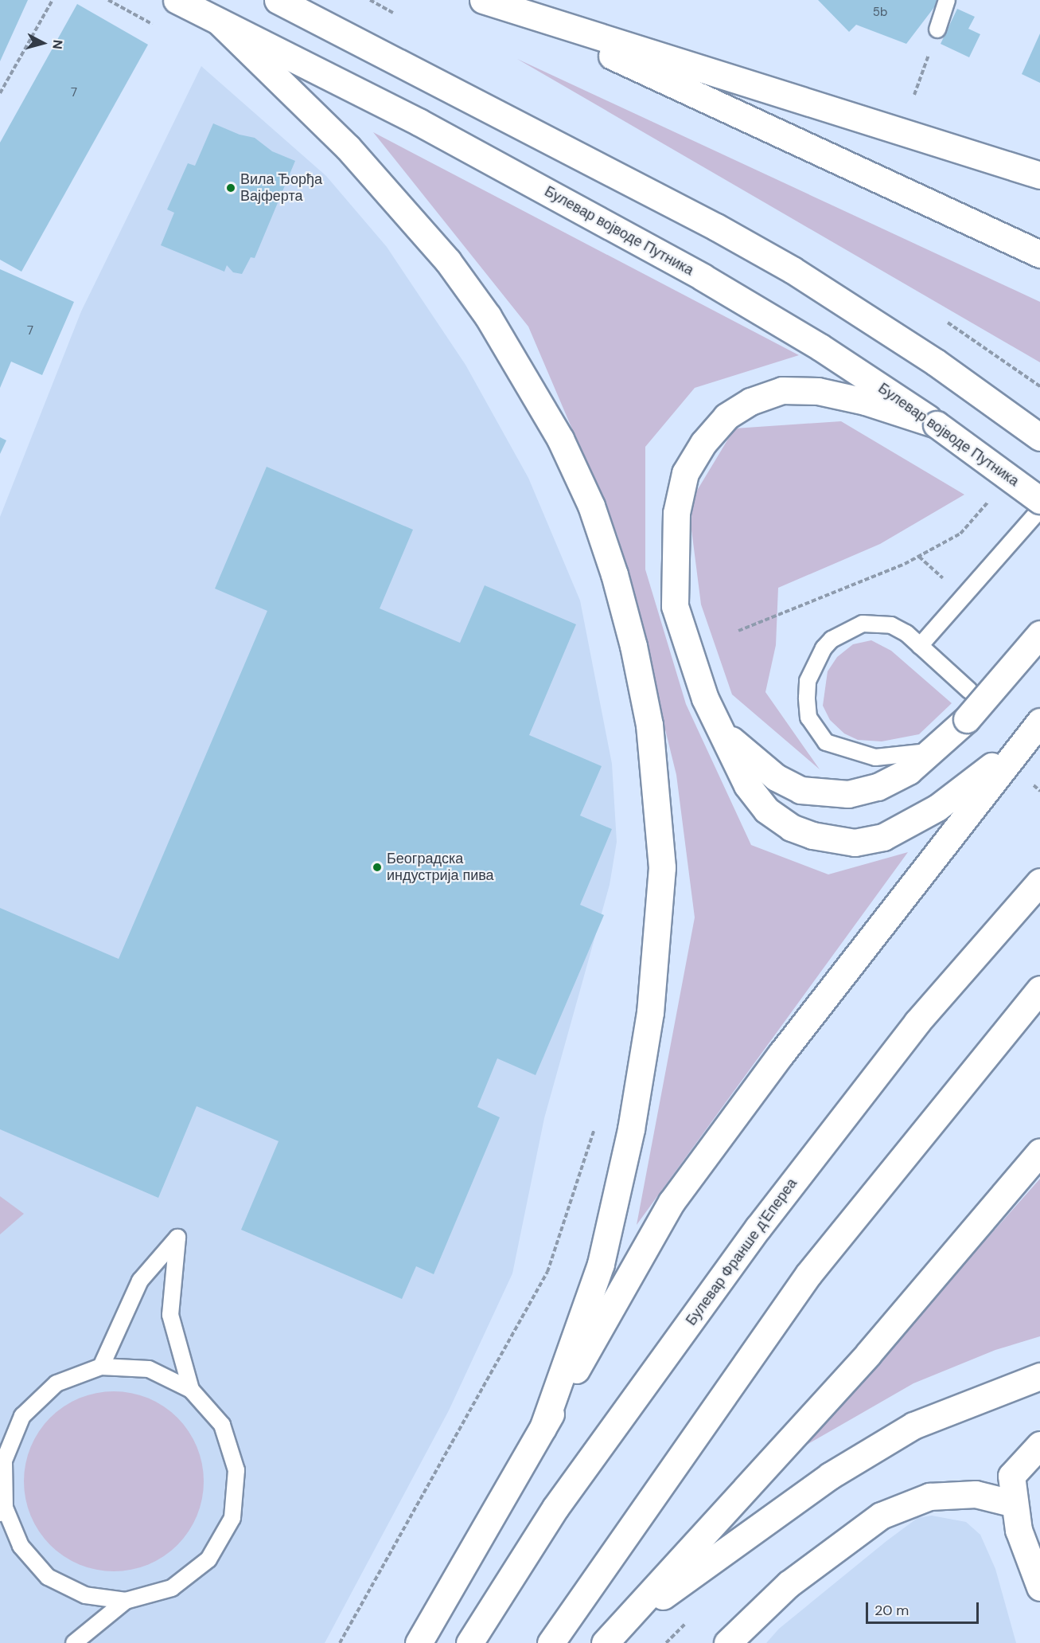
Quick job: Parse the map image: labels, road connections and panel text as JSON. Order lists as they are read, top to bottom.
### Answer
{
  "streets": {
    "main road": ["Булевар војводе Путника", "Булевар Франше д'Епереа"]
  },
  "places": ["Вила Ђорђа Вајферта", "Београдска индустрија пива"],
  "house_numbers": ["5b", "7", "7"],
  "scale_bar": "20 m",
  "north": "right"
}
